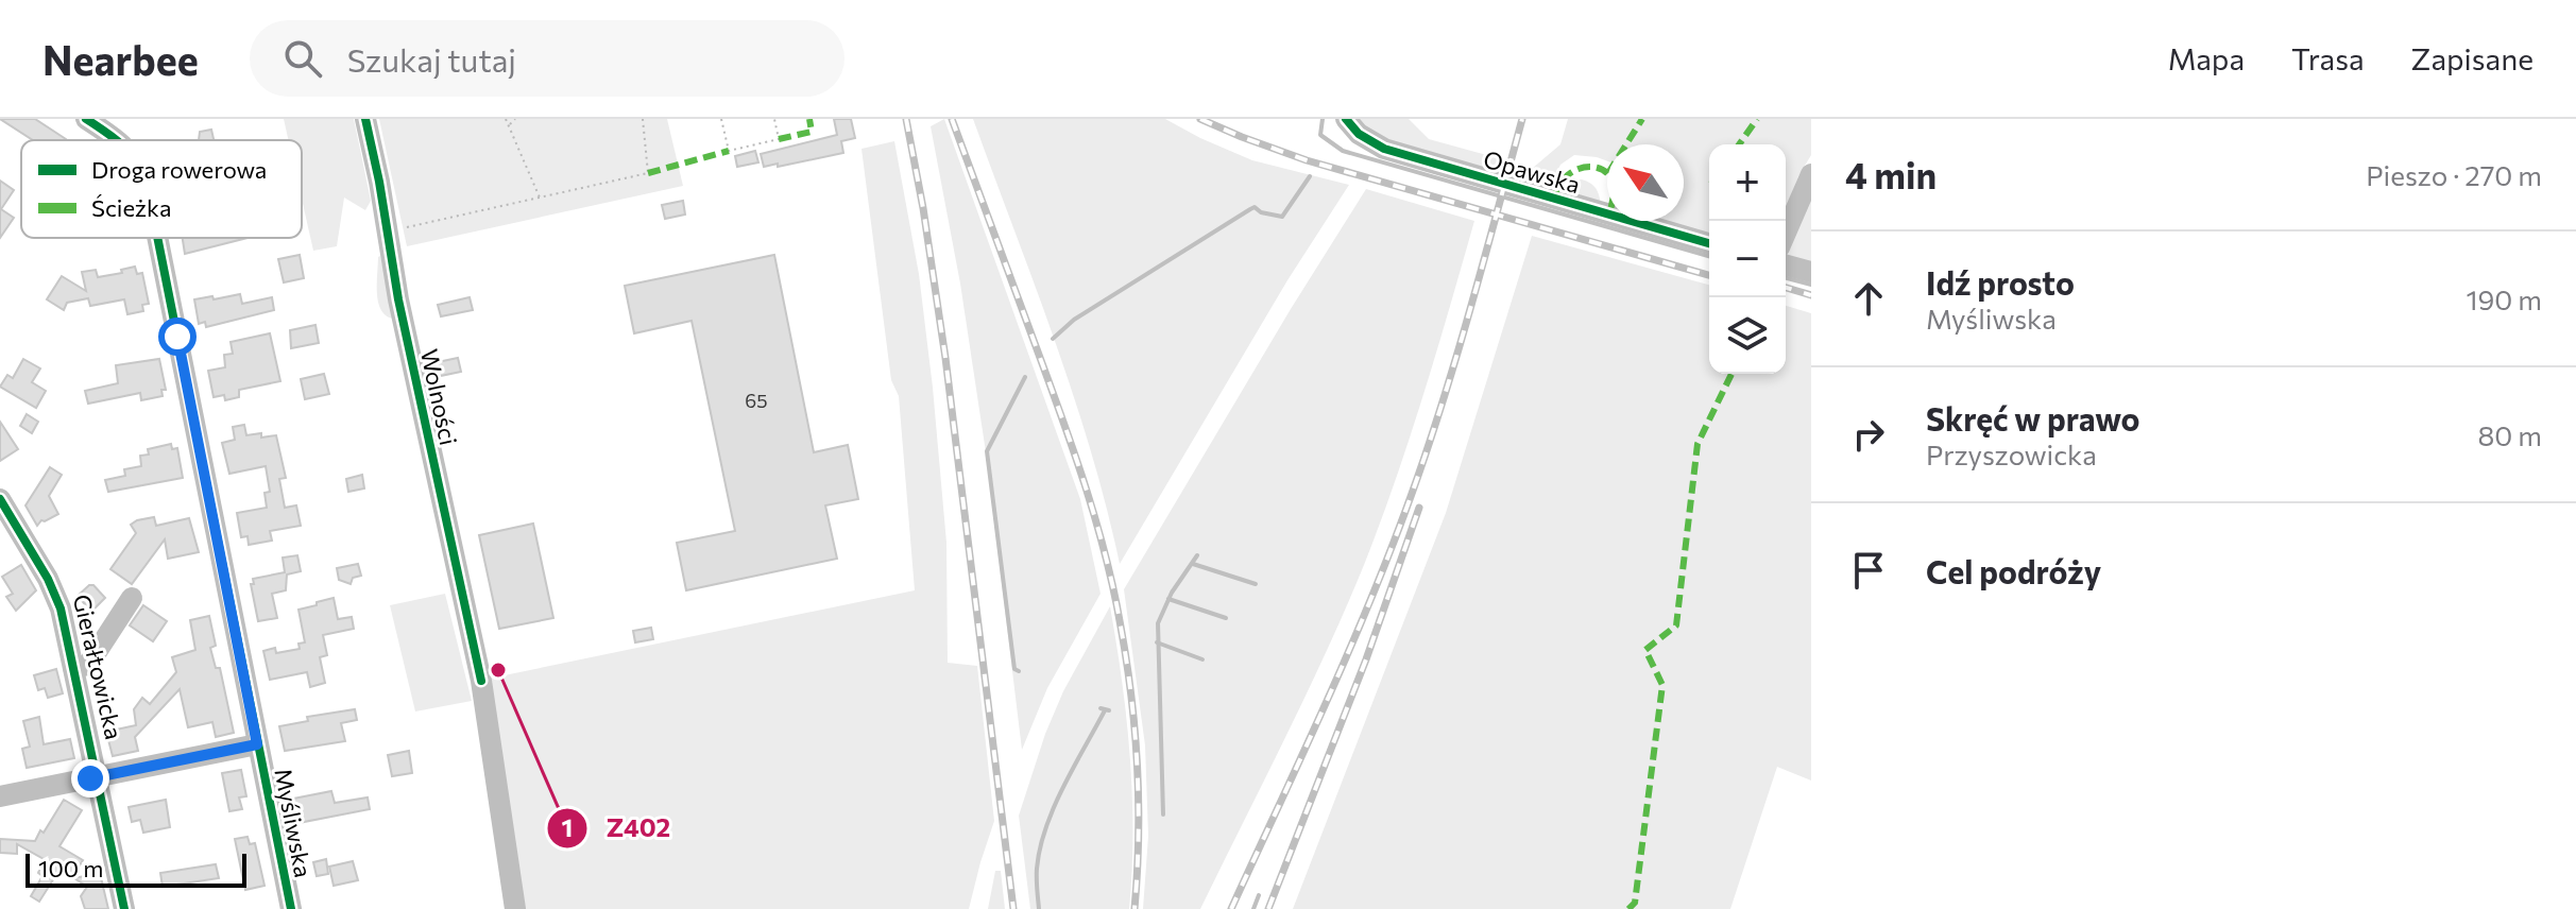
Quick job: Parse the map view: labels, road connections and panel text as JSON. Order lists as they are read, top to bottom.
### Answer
{
  "streets": {
    "street": [
      "Opawska",
      "Wolności",
      "Gierałtowicka",
      "Myśliwska"
    ]
  },
  "places": ["Z402"],
  "house_numbers": ["65"],
  "legend": ["Droga rowerowa", "Ścieżka"],
  "scale_bar": "100 m",
  "north": "top left",
  "page": {
    "header": "Nearbee",
    "search": "Szukaj tutaj",
    "nav": ["Mapa", "Trasa", "Zapisane"],
    "heading": ["4 min", "Pieszo · 270 m"],
    "map_buttons": ["+", "−"],
    "list": [
      ["Idź prosto", "Myśliwska", "190 m"],
      ["Skręć w prawo", "Przyszowicka", "80 m"],
      "Cel podróży"
    ],
    "scale": "100 m"
  }
}
